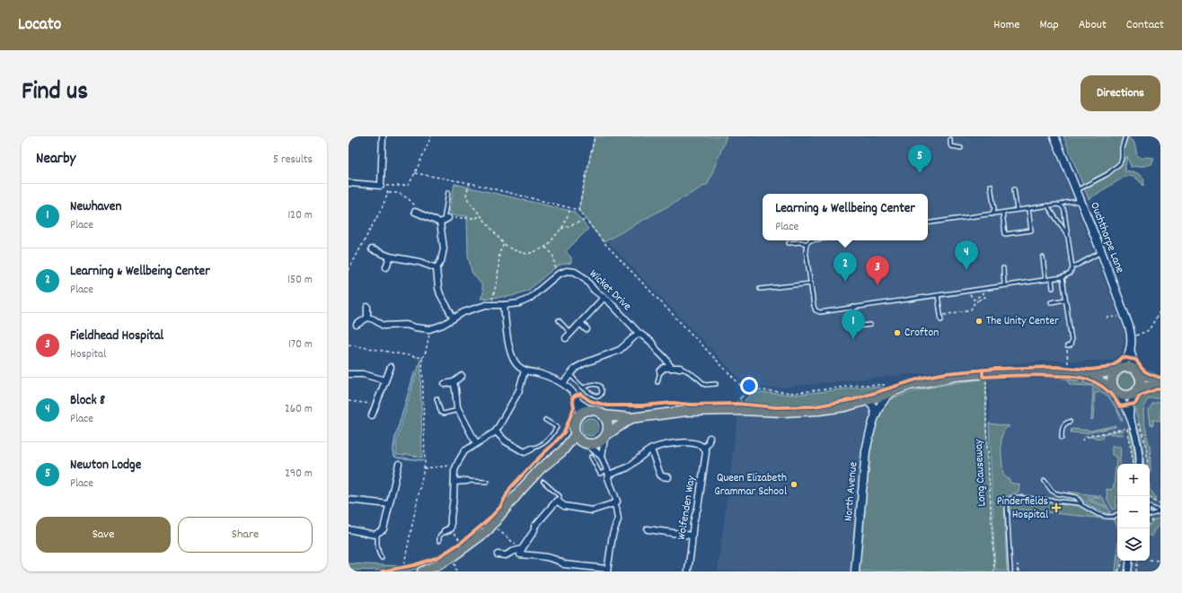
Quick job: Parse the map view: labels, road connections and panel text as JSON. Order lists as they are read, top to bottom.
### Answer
{
  "streets": {
    "street": [
      "Ouchthorpe Lane",
      "Wicket Drive",
      "North Avenue",
      "Wolfenden Way"
    ],
    "path": ["Long Causeway"]
  },
  "places": {
    "other": ["The Unity Center", "Crofton", "Queen Elizabeth Grammar School"],
    "health": ["Pinderfields Hospital"]
  },
  "page": {
    "header": "Locato",
    "nav": [
      "Home",
      "Map",
      "About",
      "Contact"
    ],
    "title": "Find us",
    "buttons": [
      "Directions",
      ["Save", "Share"]
    ],
    "heading": ["Nearby", "5 results"],
    "pins": [
      "5",
      "4",
      "2",
      "3",
      "1"
    ],
    "list": [
      {
        "mark": "1",
        "name": "Newhaven",
        "note": "Place",
        "value": "120 m"
      },
      {
        "mark": "2",
        "name": "Learning & Wellbeing Center",
        "note": "Place",
        "value": "150 m"
      },
      {
        "mark": "3",
        "name": "Fieldhead Hospital",
        "note": "Hospital",
        "value": "170 m"
      },
      {
        "mark": "4",
        "name": "Block 8",
        "note": "Place",
        "value": "260 m"
      },
      {
        "mark": "5",
        "name": "Newton Lodge",
        "note": "Place",
        "value": "290 m"
      }
    ],
    "popup": ["Learning & Wellbeing Center", "Place"],
    "map_buttons": ["+", "−"]
  }
}
